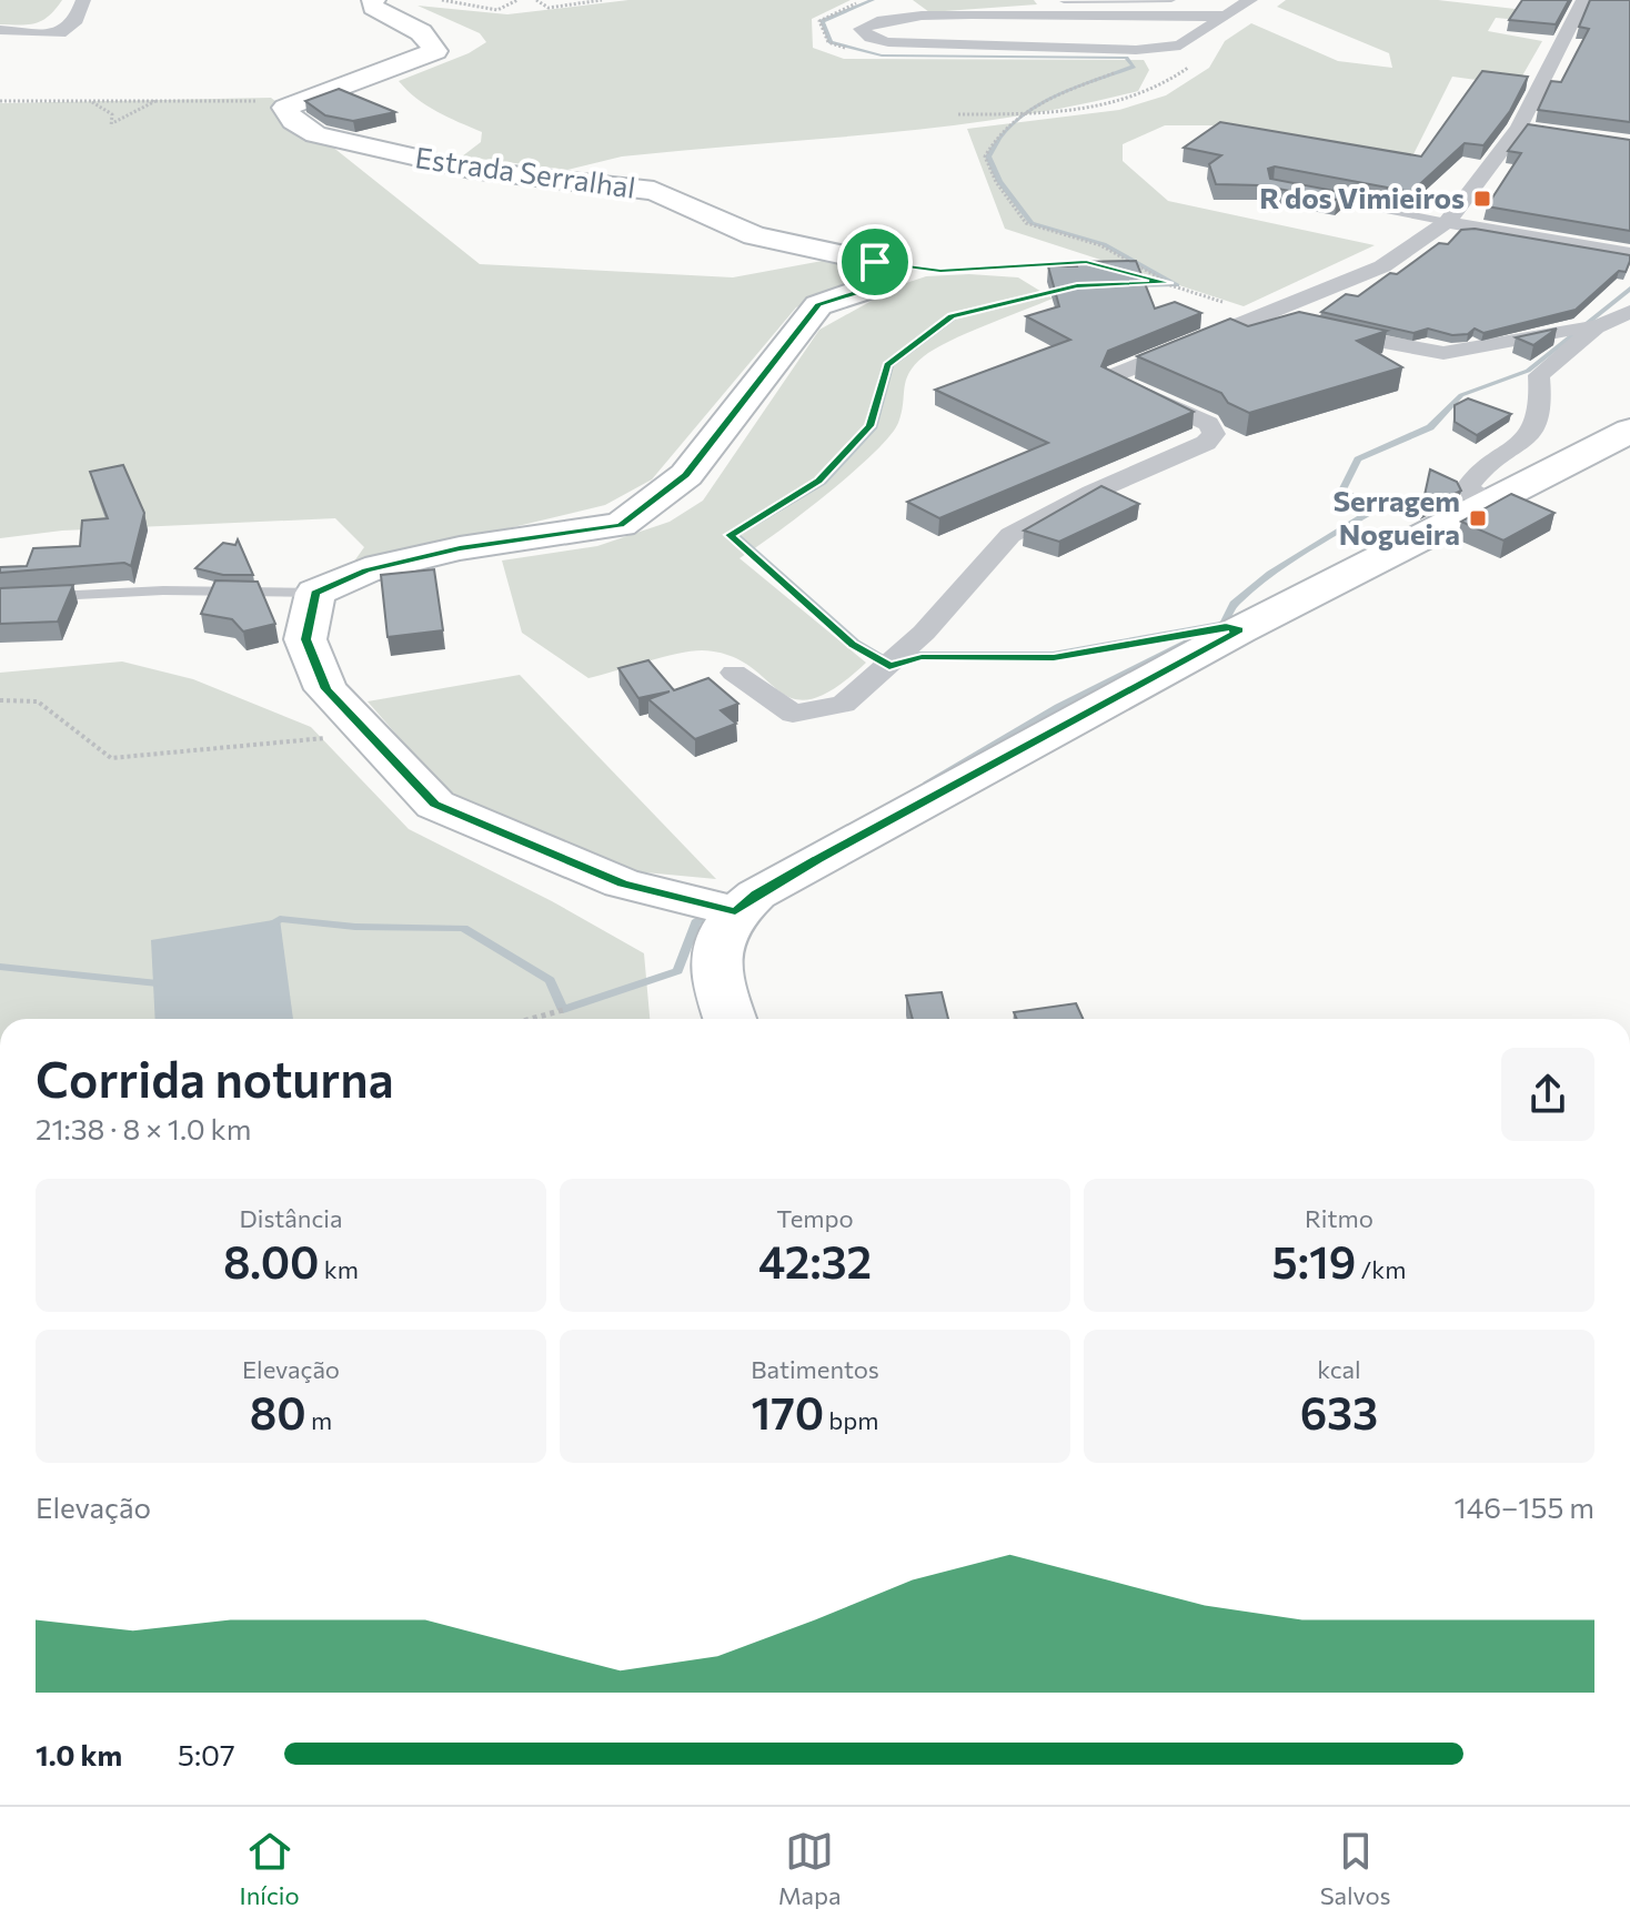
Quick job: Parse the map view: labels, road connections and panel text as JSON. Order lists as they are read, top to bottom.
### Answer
{
  "streets": {
    "street": ["Estrada Serralhal"]
  },
  "places": {
    "transit": ["R dos Vimieiros", "Serragem Nogueira"]
  },
  "page": {
    "heading": ["Corrida noturna", "21:38 · 8 × 1.0 km"],
    "stats": [
      ["Distância", "8.00 km"],
      ["Tempo", "42:32"],
      ["Ritmo", "5:19 /km"],
      ["Elevação", "80 m"],
      ["Batimentos", "170 bpm"],
      ["kcal", "633"]
    ],
    "chart": ["Elevação", "146–155 m"],
    "list": [
      {
        "name": "1.0 km",
        "note": "5:07"
      }
    ],
    "tabs": ["Início", "Mapa", "Salvos"]
  }
}
